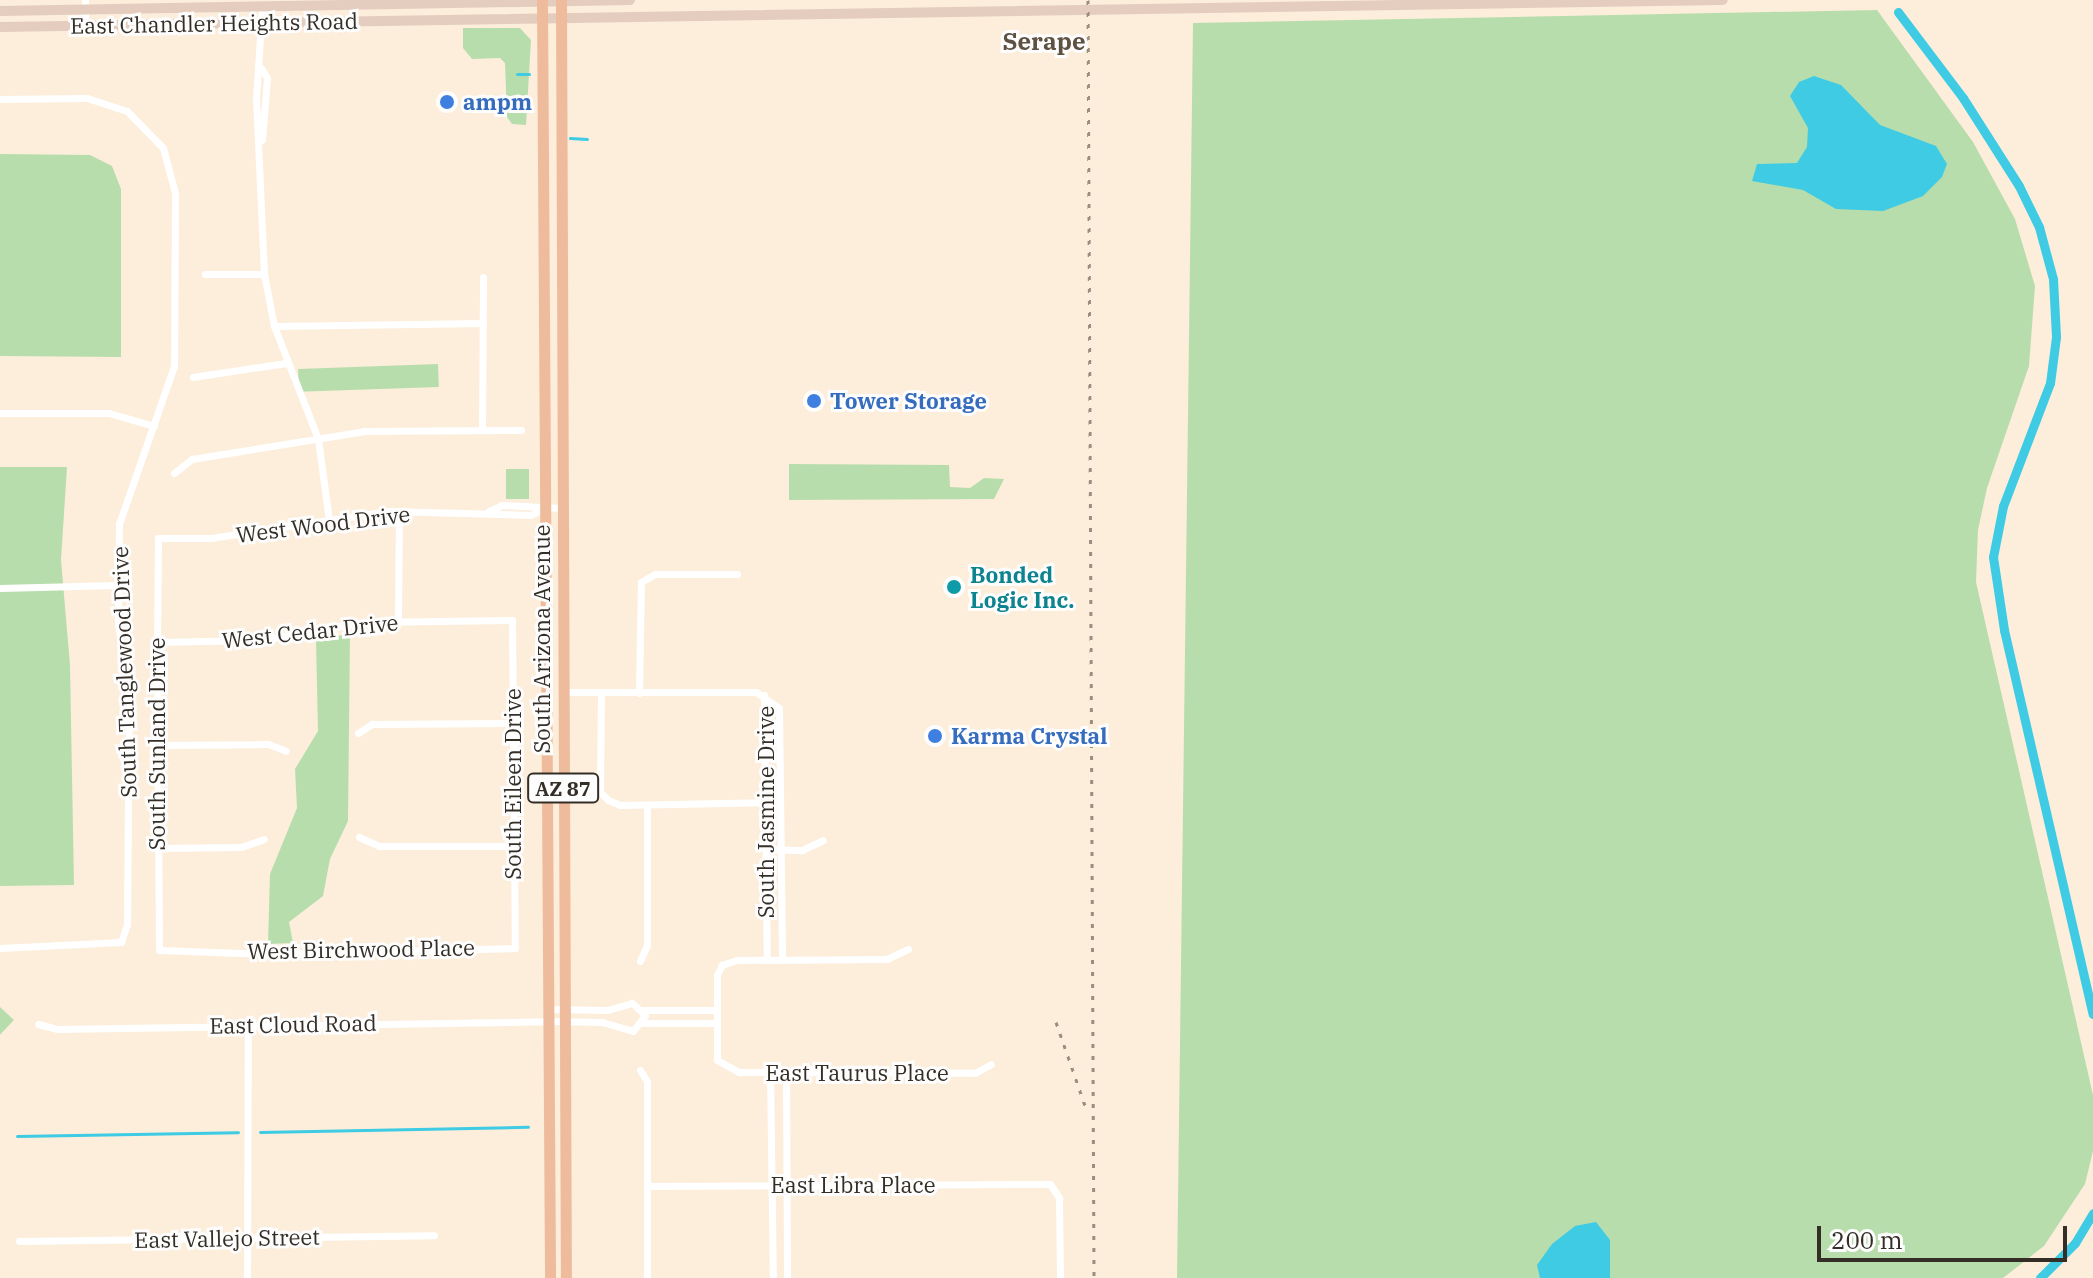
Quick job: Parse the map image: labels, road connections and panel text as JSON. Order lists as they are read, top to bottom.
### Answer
{
  "streets": {
    "main road": ["East Chandler Heights Road", "South Arizona Avenue", "AZ 87"],
    "street": [
      "West Wood Drive",
      "West Cedar Drive",
      "South Tanglewood Drive",
      "South Sunland Drive",
      "South Eileen Drive",
      "South Jasmine Drive",
      "West Birchwood Place",
      "East Cloud Road",
      "East Taurus Place",
      "East Libra Place",
      "East Vallejo Street"
    ]
  },
  "crossings": [
    ["East Chandler Heights Road", "South Arizona Avenue"],
    ["West Wood Drive", "South Arizona Avenue"],
    ["West Wood Drive", "South Sunland Drive"],
    ["West Cedar Drive", "South Sunland Drive"],
    ["West Cedar Drive", "South Eileen Drive"],
    ["South Arizona Avenue", "East Cloud Road"],
    ["South Sunland Drive", "West Birchwood Place"],
    ["South Eileen Drive", "West Birchwood Place"]
  ],
  "districts": ["Serape"],
  "places": [
    "ampm",
    "Tower Storage",
    "Bonded Logic Inc.",
    "Karma Crystal"
  ],
  "scale_bar": "200 m"
}
